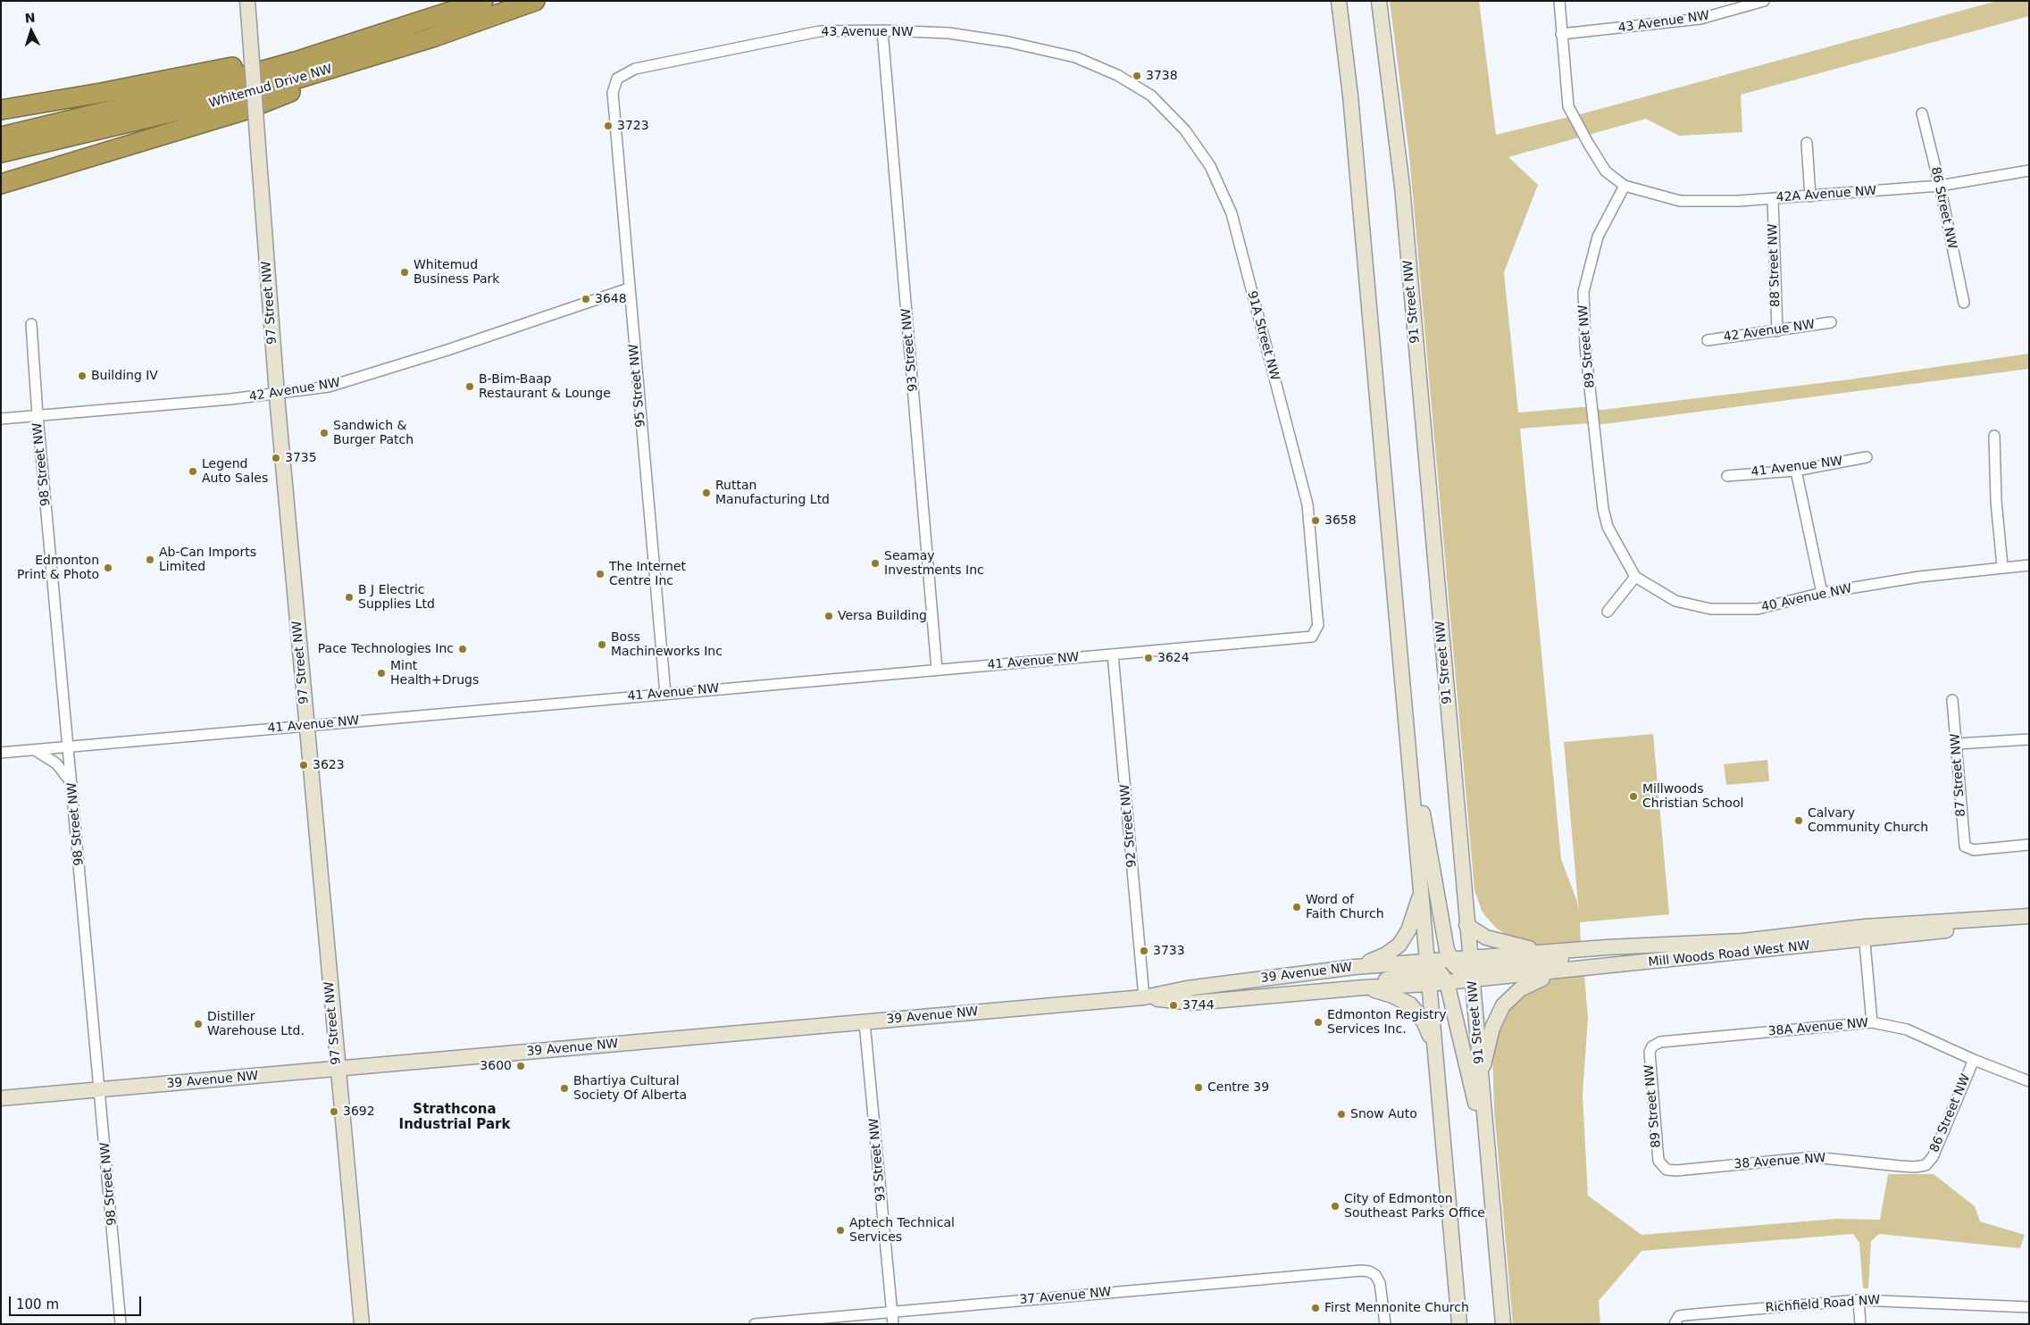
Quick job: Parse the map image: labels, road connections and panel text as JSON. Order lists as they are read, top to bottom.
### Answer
{
  "streets": {
    "highway": ["Whitemud Drive NW"],
    "street": [
      "43 Avenue NW",
      "42A Avenue NW",
      "86 Street NW",
      "88 Street NW",
      "91 Street NW",
      "97 Street NW",
      "42 Avenue NW",
      "91A Street NW",
      "89 Street NW",
      "93 Street NW",
      "95 Street NW",
      "98 Street NW",
      "41 Avenue NW",
      "40 Avenue NW",
      "87 Street NW",
      "92 Street NW",
      "Mill Woods Road West NW",
      "39 Avenue NW",
      "38A Avenue NW",
      "38 Avenue NW",
      "37 Avenue NW",
      "Richfield Road NW"
    ]
  },
  "crossings": [
    ["43 Avenue NW", "91A Street NW"],
    ["43 Avenue NW", "93 Street NW"],
    ["43 Avenue NW", "95 Street NW"],
    ["42A Avenue NW", "86 Street NW"],
    ["42A Avenue NW", "88 Street NW"],
    ["42A Avenue NW", "89 Street NW"],
    ["86 Street NW", "38A Avenue NW"],
    ["86 Street NW", "38 Avenue NW"],
    ["88 Street NW", "42 Avenue NW"],
    ["91 Street NW", "Mill Woods Road West NW"],
    ["97 Street NW", "42 Avenue NW"],
    ["97 Street NW", "41 Avenue NW"],
    ["97 Street NW", "39 Avenue NW"],
    ["42 Avenue NW", "95 Street NW"],
    ["42 Avenue NW", "98 Street NW"],
    ["91A Street NW", "41 Avenue NW"],
    ["89 Street NW", "40 Avenue NW"],
    ["89 Street NW", "38A Avenue NW"],
    ["89 Street NW", "38 Avenue NW"],
    ["93 Street NW", "41 Avenue NW"],
    ["93 Street NW", "39 Avenue NW"],
    ["93 Street NW", "37 Avenue NW"],
    ["95 Street NW", "41 Avenue NW"],
    ["98 Street NW", "41 Avenue NW"],
    ["98 Street NW", "39 Avenue NW"],
    ["41 Avenue NW", "92 Street NW"],
    ["92 Street NW", "39 Avenue NW"],
    ["Mill Woods Road West NW", "39 Avenue NW"]
  ],
  "districts": ["Strathcona Industrial Park"],
  "places": [
    "3738",
    "3723",
    "Whitemud Business Park",
    "3648",
    "Building IV",
    "B-Bim-Baap Restaurant & Lounge",
    "Sandwich & Burger Patch",
    "3735",
    "Legend Auto Sales",
    "Ruttan Manufacturing Ltd",
    "3658",
    "Ab-Can Imports Limited",
    "Seamay Investments Inc",
    "Edmonton Print & Photo",
    "The Internet Centre Inc",
    "B J Electric Supplies Ltd",
    "Versa Building",
    "Boss Machineworks Inc",
    "Pace Technologies Inc",
    "3624",
    "Mint Health+Drugs",
    "3623",
    "Millwoods Christian School",
    "Calvary Community Church",
    "Word of Faith Church",
    "3733",
    "3744",
    "Edmonton Registry Services Inc.",
    "Distiller Warehouse Ltd.",
    "3600",
    "Centre 39",
    "Bhartiya Cultural Society Of Alberta",
    "3692",
    "Snow Auto",
    "City of Edmonton Southeast Parks Office",
    "Aptech Technical Services",
    "First Mennonite Church"
  ],
  "scale_bar": "100 m",
  "north": "top"
}
